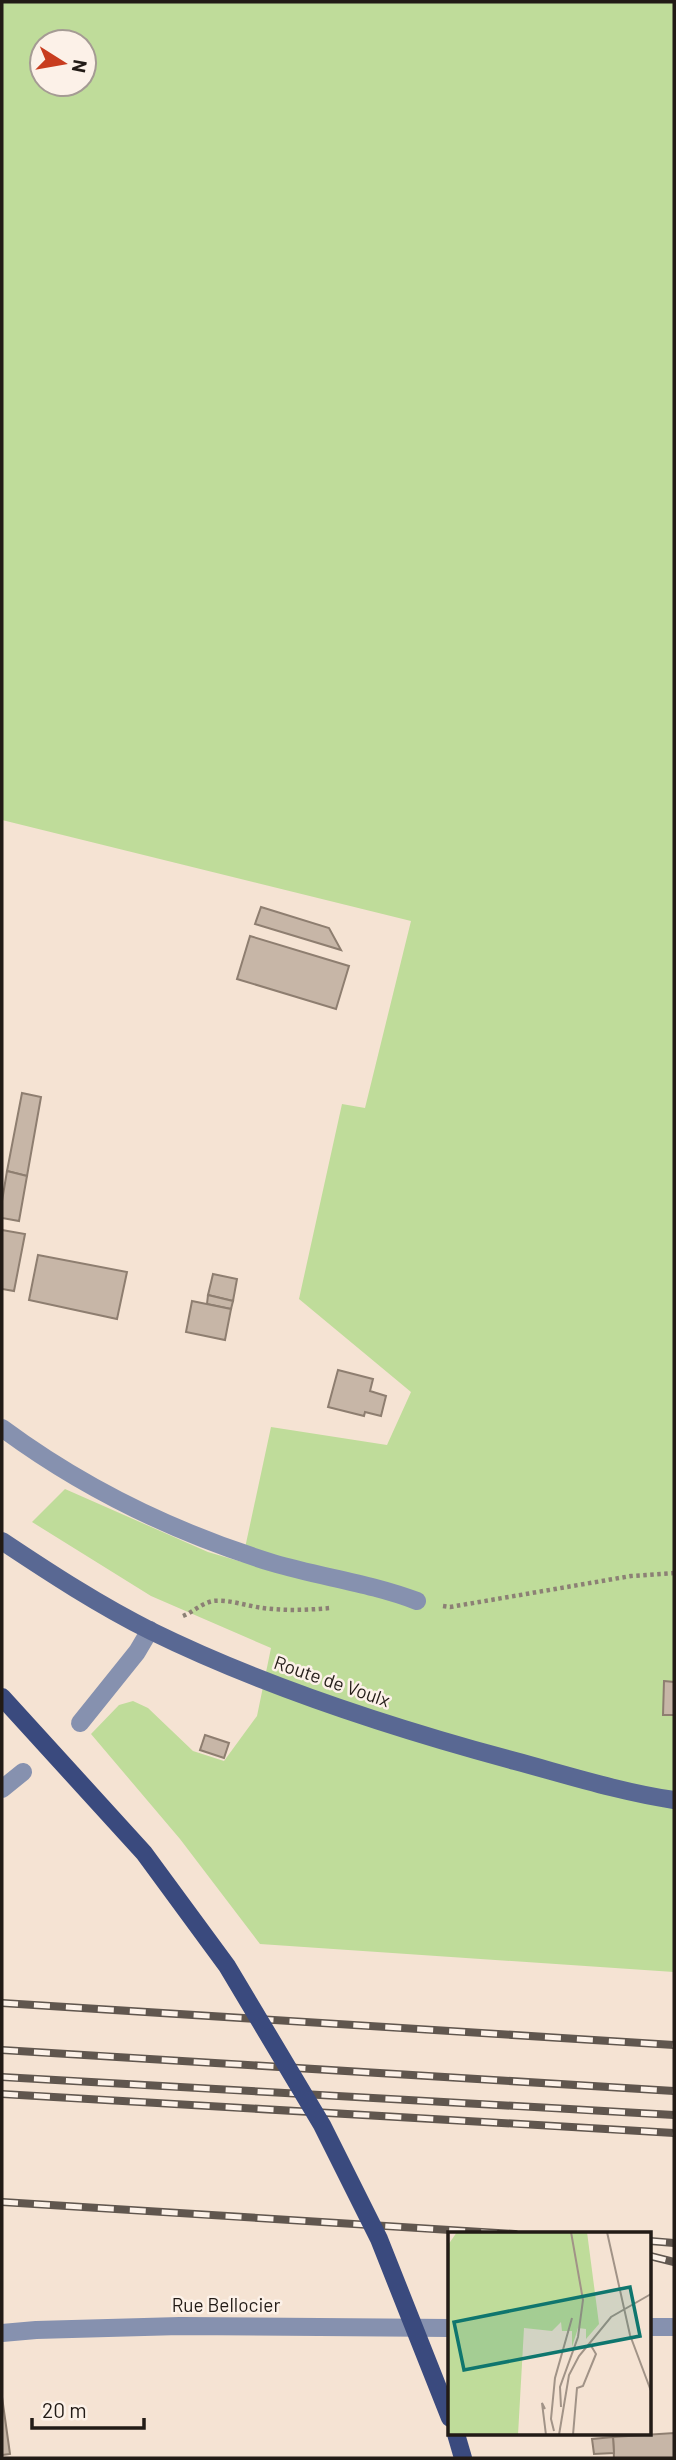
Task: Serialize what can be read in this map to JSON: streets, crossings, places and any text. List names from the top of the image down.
{
  "streets": {
    "main road": ["Route de Voulx"],
    "street": ["Rue Bellocier"]
  },
  "scale_bar": "20 m",
  "north": "right"
}
